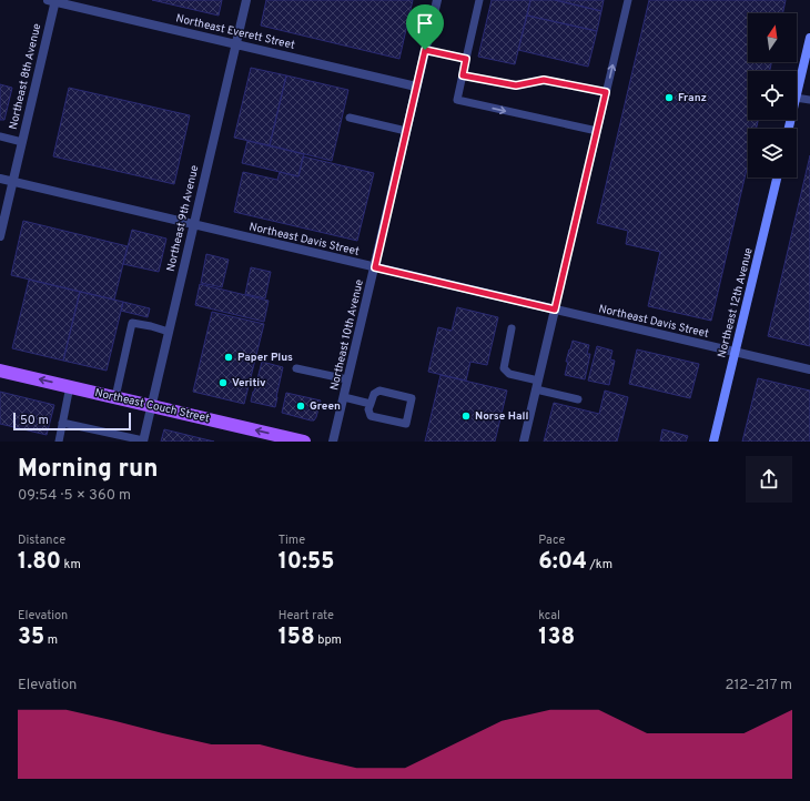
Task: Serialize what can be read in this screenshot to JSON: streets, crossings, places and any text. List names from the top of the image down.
{
  "streets": {
    "main road": ["Northeast 12th Avenue", "Northeast Couch Street"],
    "street": [
      "Northeast Everett Street",
      "Northeast 8th Avenue",
      "Northeast 9th Avenue",
      "Northeast Davis Street",
      "Northeast 10th Avenue"
    ]
  },
  "crossings": [
    ["Northeast Everett Street", "Northeast 8th Avenue"],
    ["Northeast Everett Street", "Northeast 9th Avenue"],
    ["Northeast Everett Street", "Northeast 10th Avenue"],
    ["Northeast 8th Avenue", "Northeast Davis Street"],
    ["Northeast 9th Avenue", "Northeast Davis Street"],
    ["Northeast 9th Avenue", "Northeast Couch Street"],
    ["Northeast Davis Street", "Northeast 12th Avenue"],
    ["Northeast Davis Street", "Northeast 10th Avenue"]
  ],
  "one_way": ["Northeast Couch Street"],
  "places": [
    "Franz",
    "Paper Plus",
    "Veritiv",
    "Green",
    "Norse Hall"
  ],
  "scale_bar": "50 m",
  "north": "top",
  "page": {
    "scale": "50 m",
    "heading": ["Morning run", "09:54 · 5 × 360 m"],
    "stats": [
      ["Distance", "1.80 km"],
      ["Time", "10:55"],
      ["Pace", "6:04 /km"],
      ["Elevation", "35 m"],
      ["Heart rate", "158 bpm"],
      ["kcal", "138"]
    ],
    "chart": ["Elevation", "212–217 m"]
  }
}
